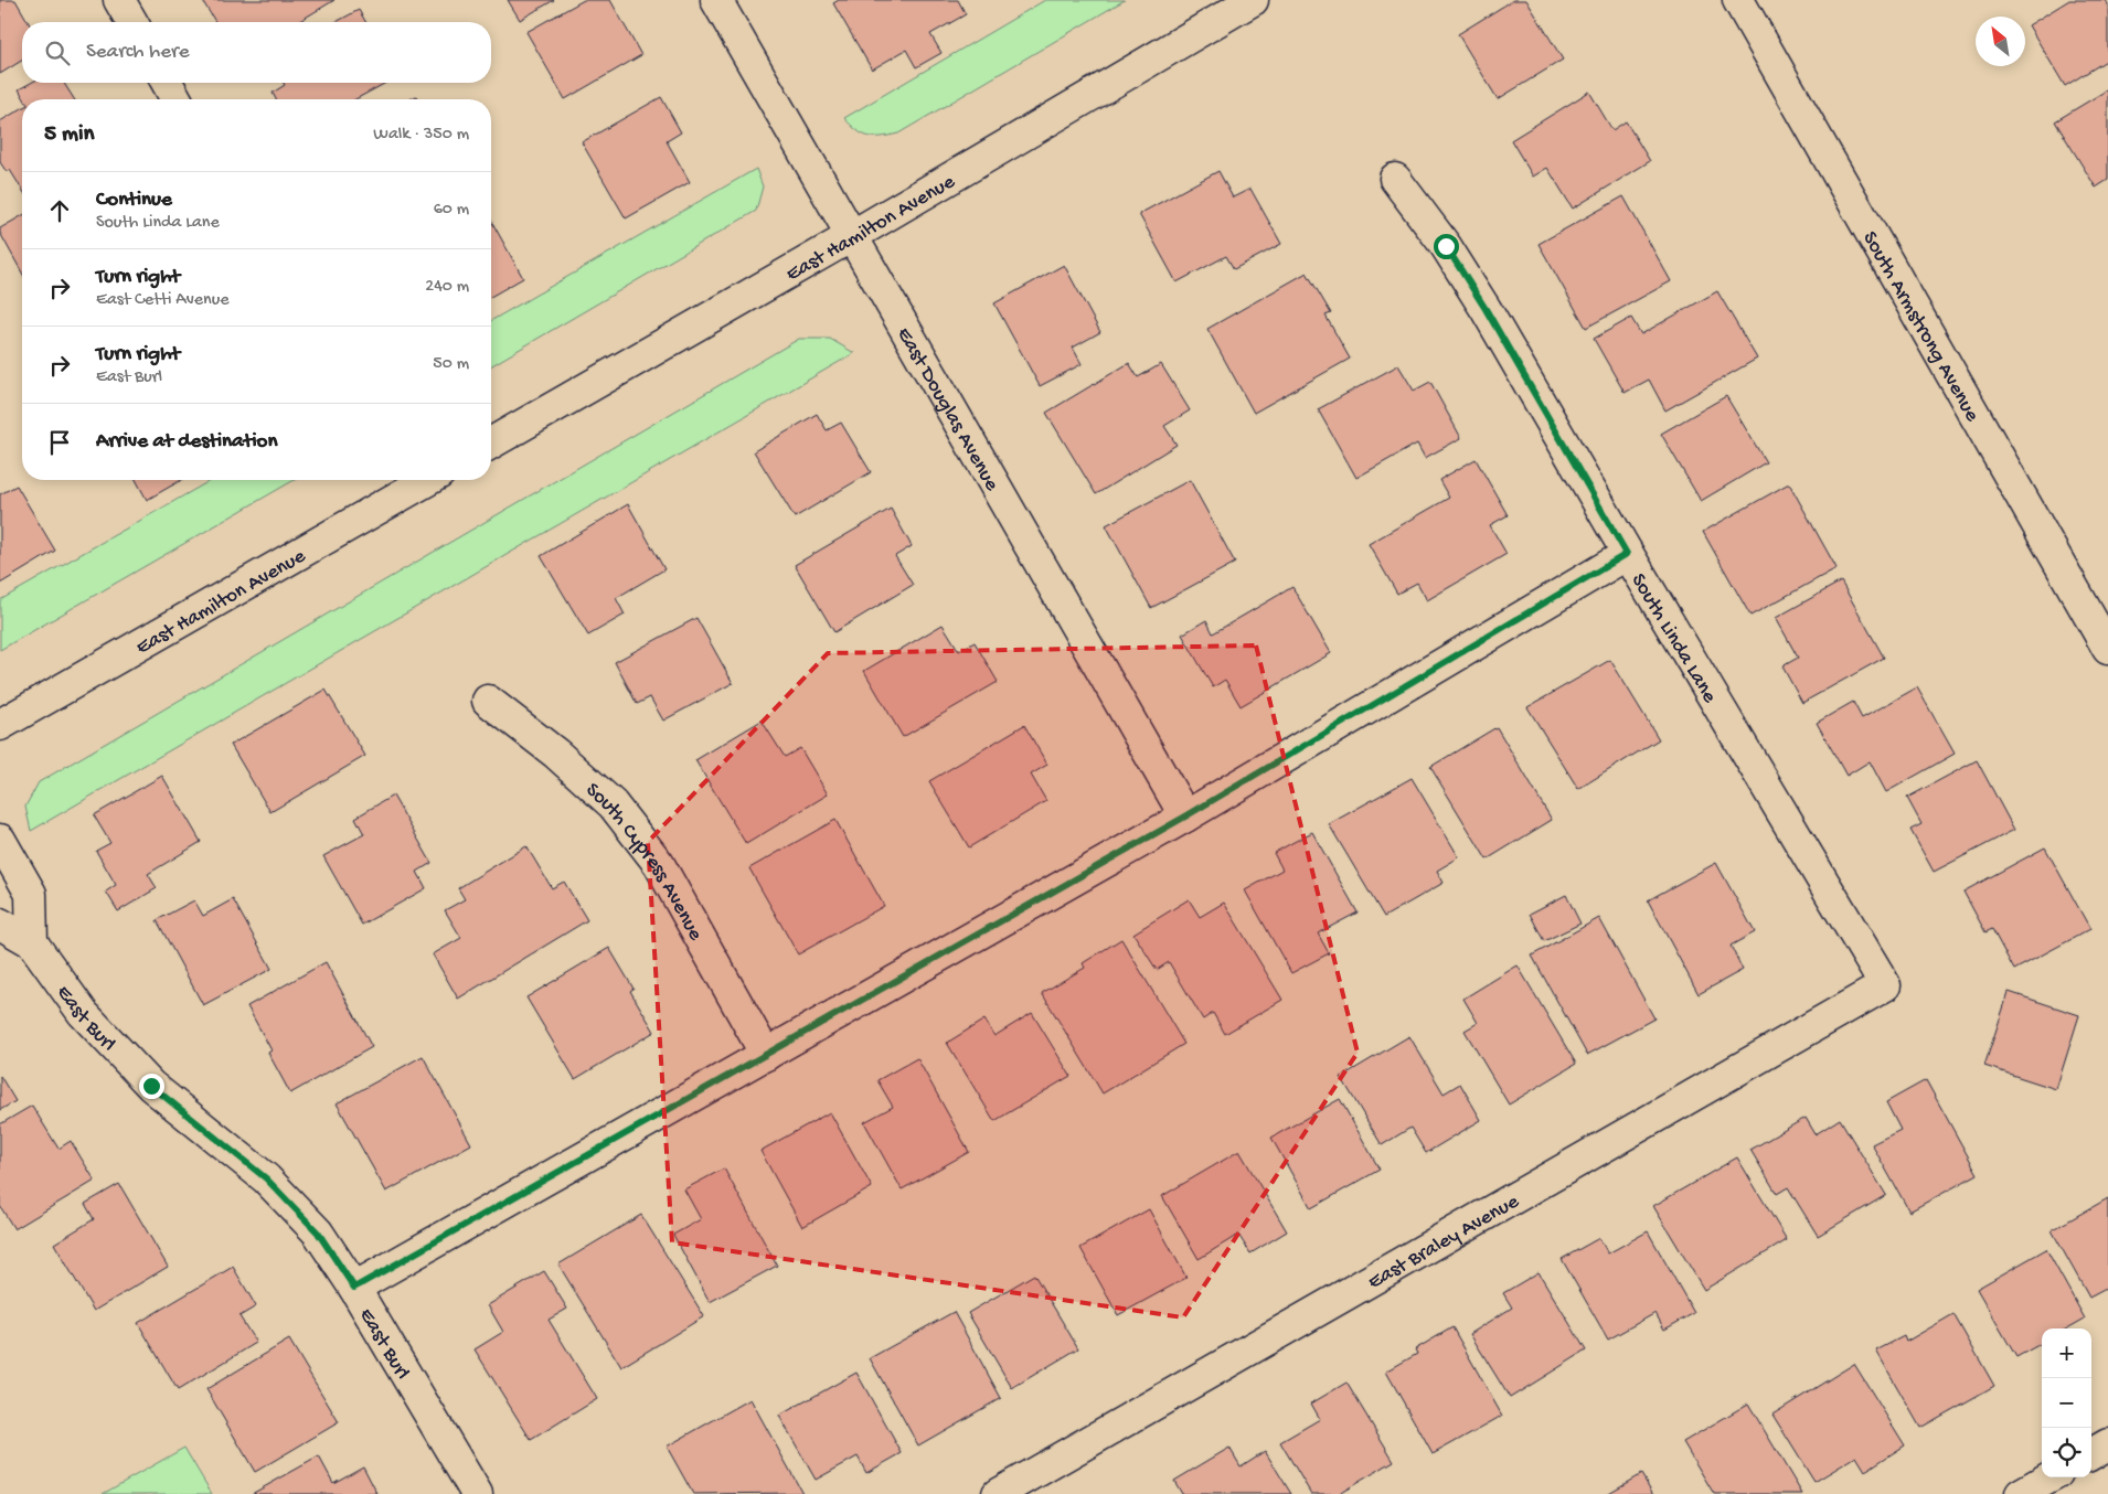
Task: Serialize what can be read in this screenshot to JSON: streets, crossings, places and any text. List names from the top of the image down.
{
  "streets": {
    "street": [
      "East Hamilton Avenue",
      "South Armstrong Avenue",
      "East Douglas Avenue",
      "South Linda Lane",
      "South Cypress Avenue",
      "East Burl",
      "East Braley Avenue"
    ]
  },
  "crossings": [
    ["East Hamilton Avenue", "East Douglas Avenue"],
    ["South Linda Lane", "East Braley Avenue"]
  ],
  "north": "top left",
  "page": {
    "search": "Search here",
    "heading": ["5 min", "Walk · 350 m"],
    "list": [
      ["Continue", "South Linda Lane", "60 m"],
      ["Turn right", "East Cetti Avenue", "240 m"],
      ["Turn right", "East Burl", "50 m"],
      "Arrive at destination"
    ],
    "map_buttons": ["+", "−"]
  }
}
